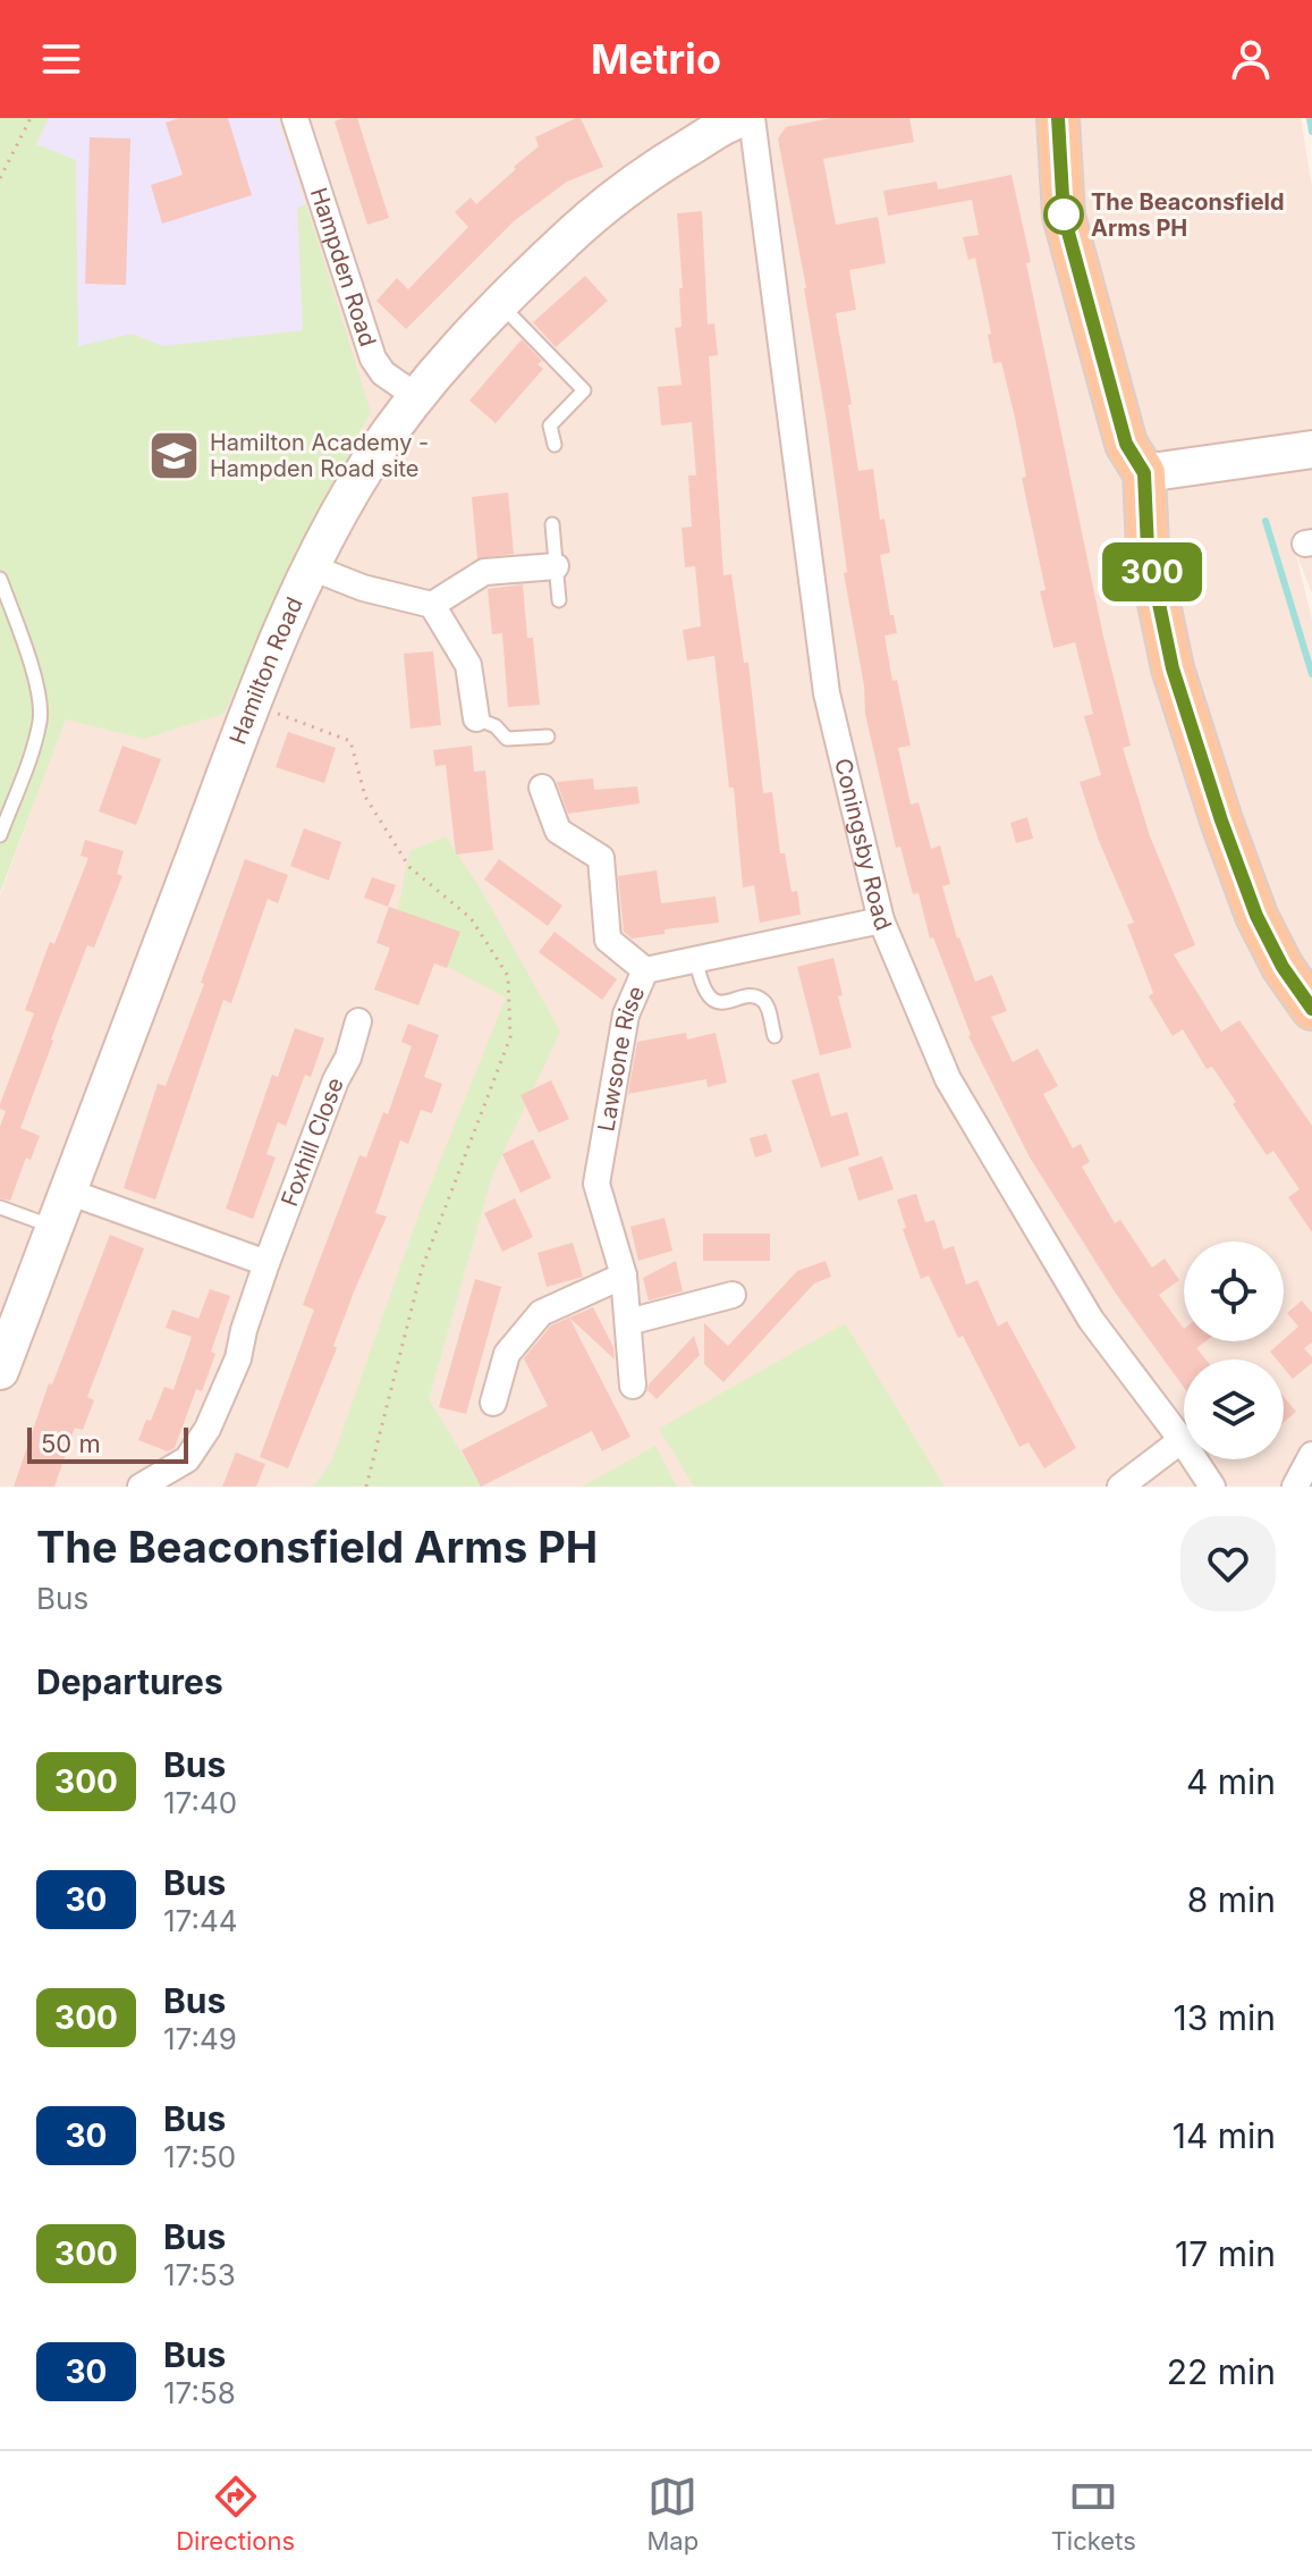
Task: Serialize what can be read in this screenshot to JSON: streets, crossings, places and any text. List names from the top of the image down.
{
  "streets": {
    "street": [
      "Hampden Road",
      "Hamilton Road",
      "Coningsby Road",
      "Lawsone Rise",
      "Foxhill Close"
    ]
  },
  "crossings": [
    ["Hampden Road", "Hamilton Road"],
    ["Coningsby Road", "Lawsone Rise"]
  ],
  "places": {
    "other": ["The Beaconsfield Arms PH"],
    "school or university": ["Hamilton Academy - Hampden Road site"]
  },
  "lines": ["bus line 300"],
  "scale_bar": "50 m",
  "page": {
    "header": "Metrio",
    "on_map": "300",
    "scale": "50 m",
    "heading": [
      ["The Beaconsfield Arms PH", "Bus"],
      "Departures"
    ],
    "list": [
      {
        "mark": "300",
        "name": "Bus",
        "note": "17:40",
        "value": "4 min"
      },
      {
        "mark": "30",
        "name": "Bus",
        "note": "17:44",
        "value": "8 min"
      },
      {
        "mark": "300",
        "name": "Bus",
        "note": "17:49",
        "value": "13 min"
      },
      {
        "mark": "30",
        "name": "Bus",
        "note": "17:50",
        "value": "14 min"
      },
      {
        "mark": "300",
        "name": "Bus",
        "note": "17:53",
        "value": "17 min"
      },
      {
        "mark": "30",
        "name": "Bus",
        "note": "17:58",
        "value": "22 min"
      }
    ],
    "tabs": ["Directions", "Map", "Tickets"]
  }
}
